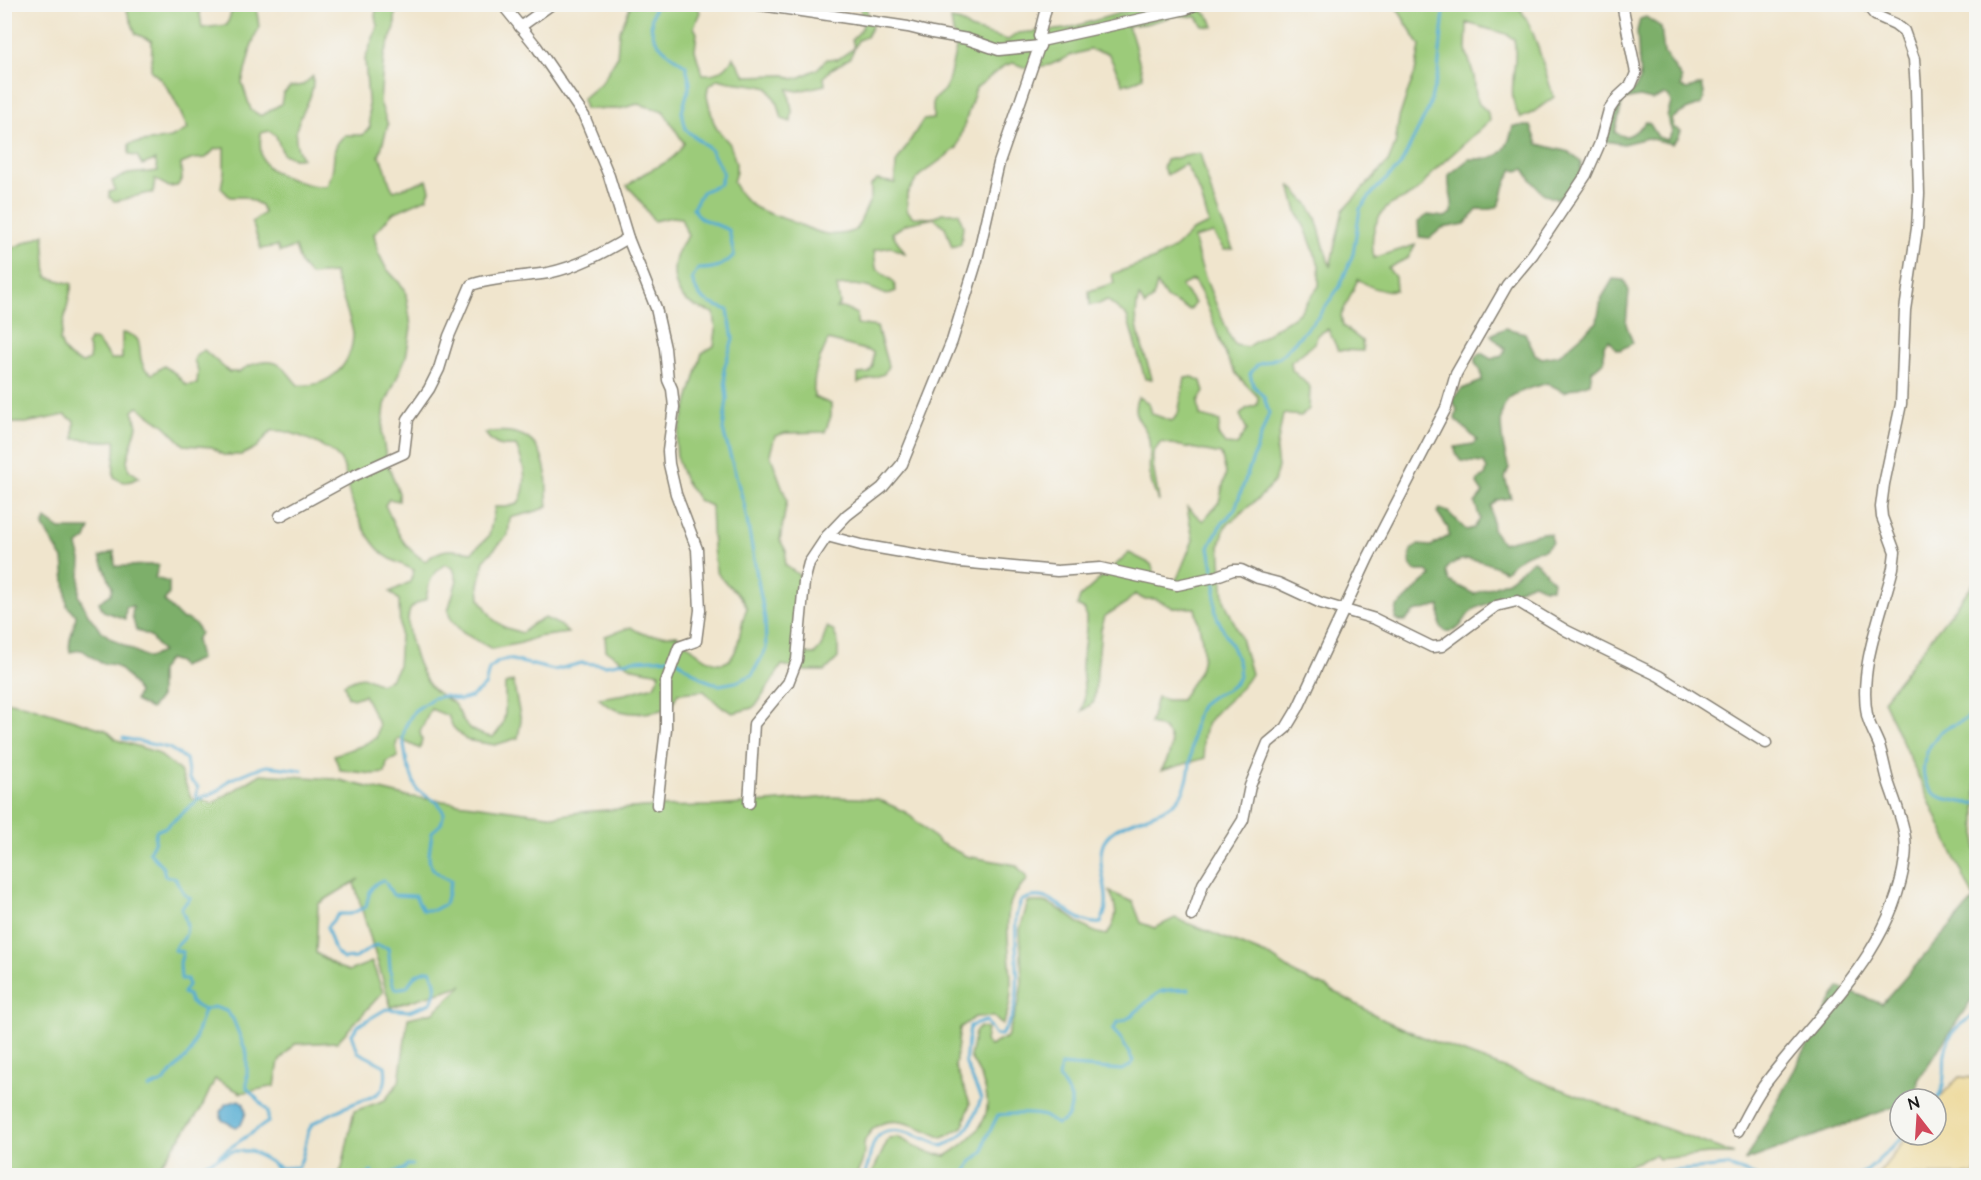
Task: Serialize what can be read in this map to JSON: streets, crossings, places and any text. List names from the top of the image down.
{
  "north": "top"
}
